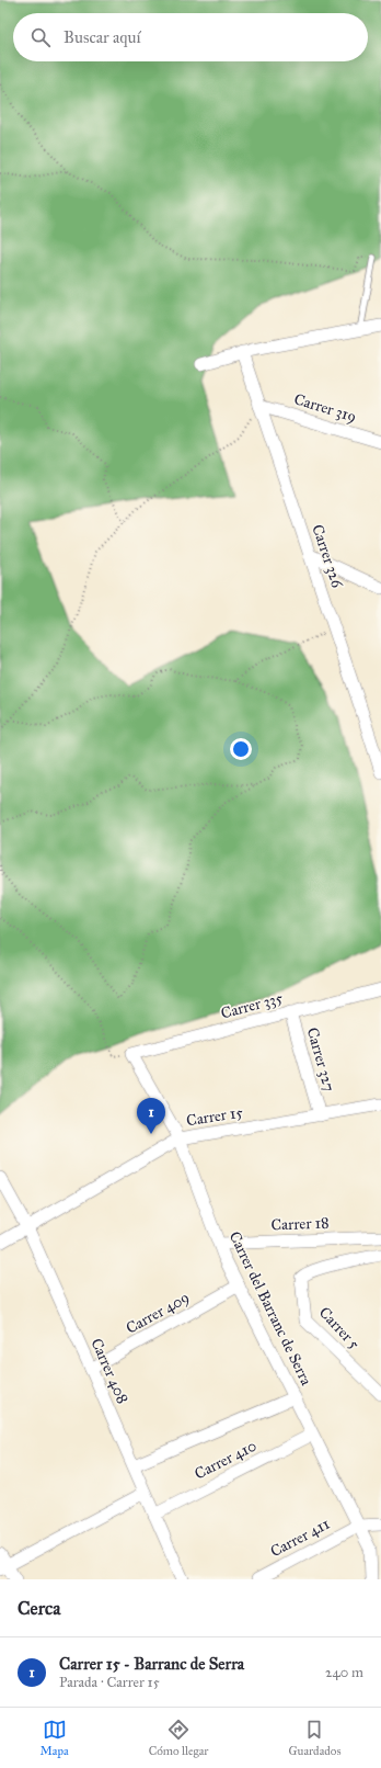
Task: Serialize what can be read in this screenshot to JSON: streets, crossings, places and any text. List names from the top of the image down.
{
  "streets": {
    "street": [
      "Carrer 319",
      "Carrer 326",
      "Carrer 335",
      "Carrer 327",
      "Carrer 15",
      "Carrer 18",
      "Carrer del Barranc de Serra",
      "Carrer 409",
      "Carrer 5",
      "Carrer 408",
      "Carrer 410",
      "Carrer 411"
    ]
  },
  "crossings": [
    ["Carrer 319", "Carrer 326"],
    ["Carrer 335", "Carrer 327"],
    ["Carrer 335", "Carrer del Barranc de Serra"],
    ["Carrer 327", "Carrer 15"],
    ["Carrer 15", "Carrer del Barranc de Serra"],
    ["Carrer 15", "Carrer 408"],
    ["Carrer 18", "Carrer del Barranc de Serra"],
    ["Carrer del Barranc de Serra", "Carrer 409"],
    ["Carrer del Barranc de Serra", "Carrer 410"],
    ["Carrer del Barranc de Serra", "Carrer 411"],
    ["Carrer 409", "Carrer 408"],
    ["Carrer 408", "Carrer 410"]
  ],
  "page": {
    "search": "Buscar aquí",
    "pins": "1",
    "heading": "Cerca",
    "list": [
      {
        "mark": "1",
        "name": "Carrer 15 - Barranc de Serra",
        "note": "Parada · Carrer 15",
        "value": "240 m"
      }
    ],
    "nav": ["Mapa", "Cómo llegar", "Guardados"]
  }
}
